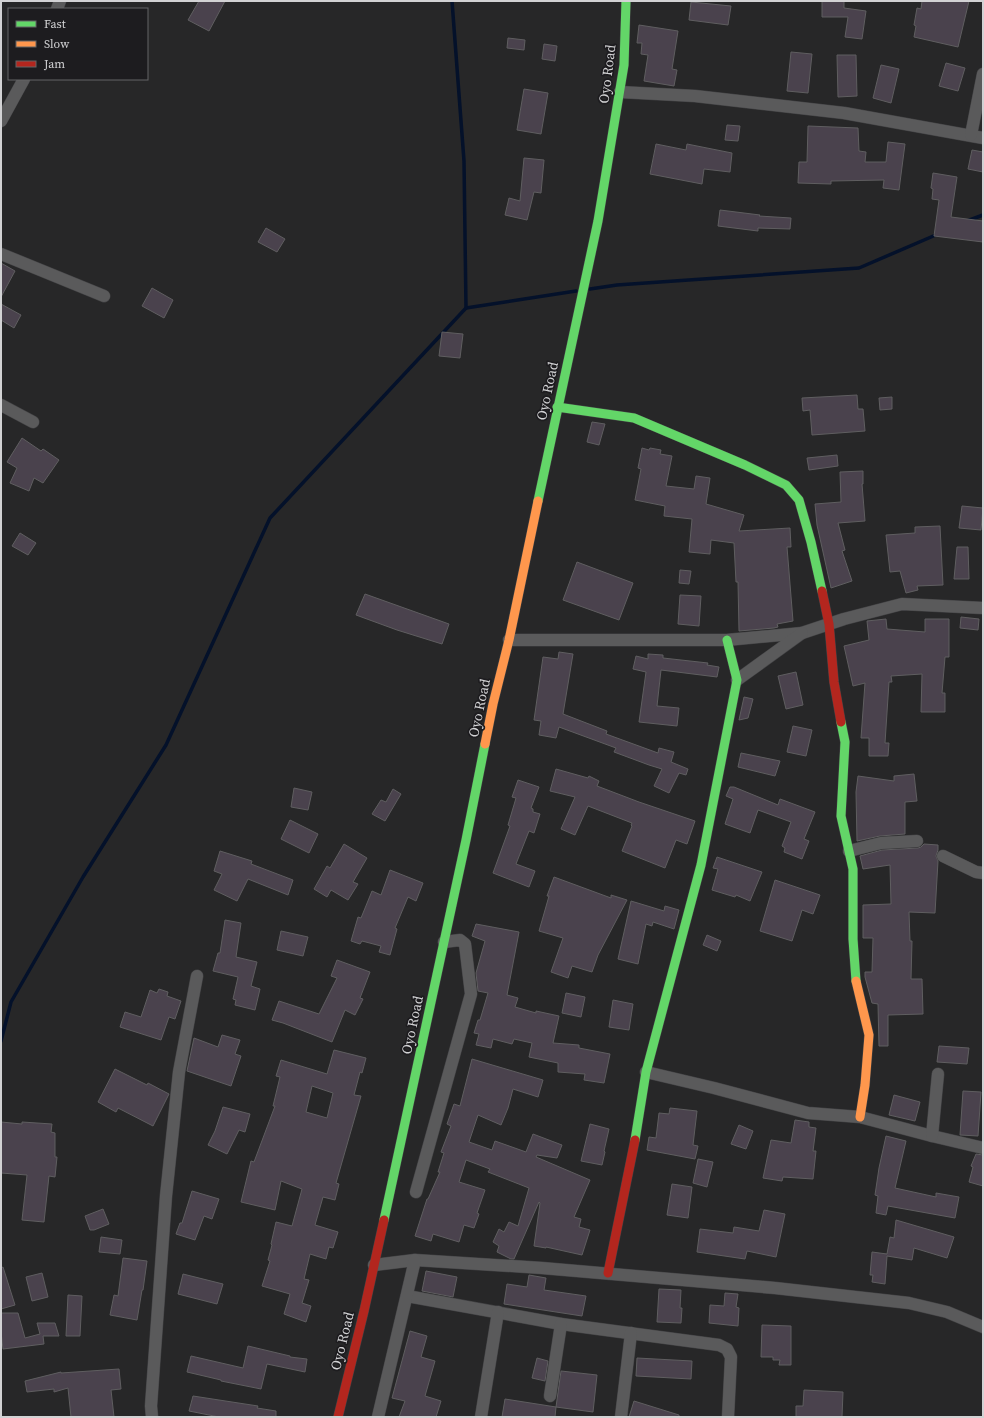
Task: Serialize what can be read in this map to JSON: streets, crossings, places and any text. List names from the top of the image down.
{
  "streets": {
    "main road": ["Oyo Road"]
  },
  "legend": ["Fast", "Slow", "Jam"]
}
